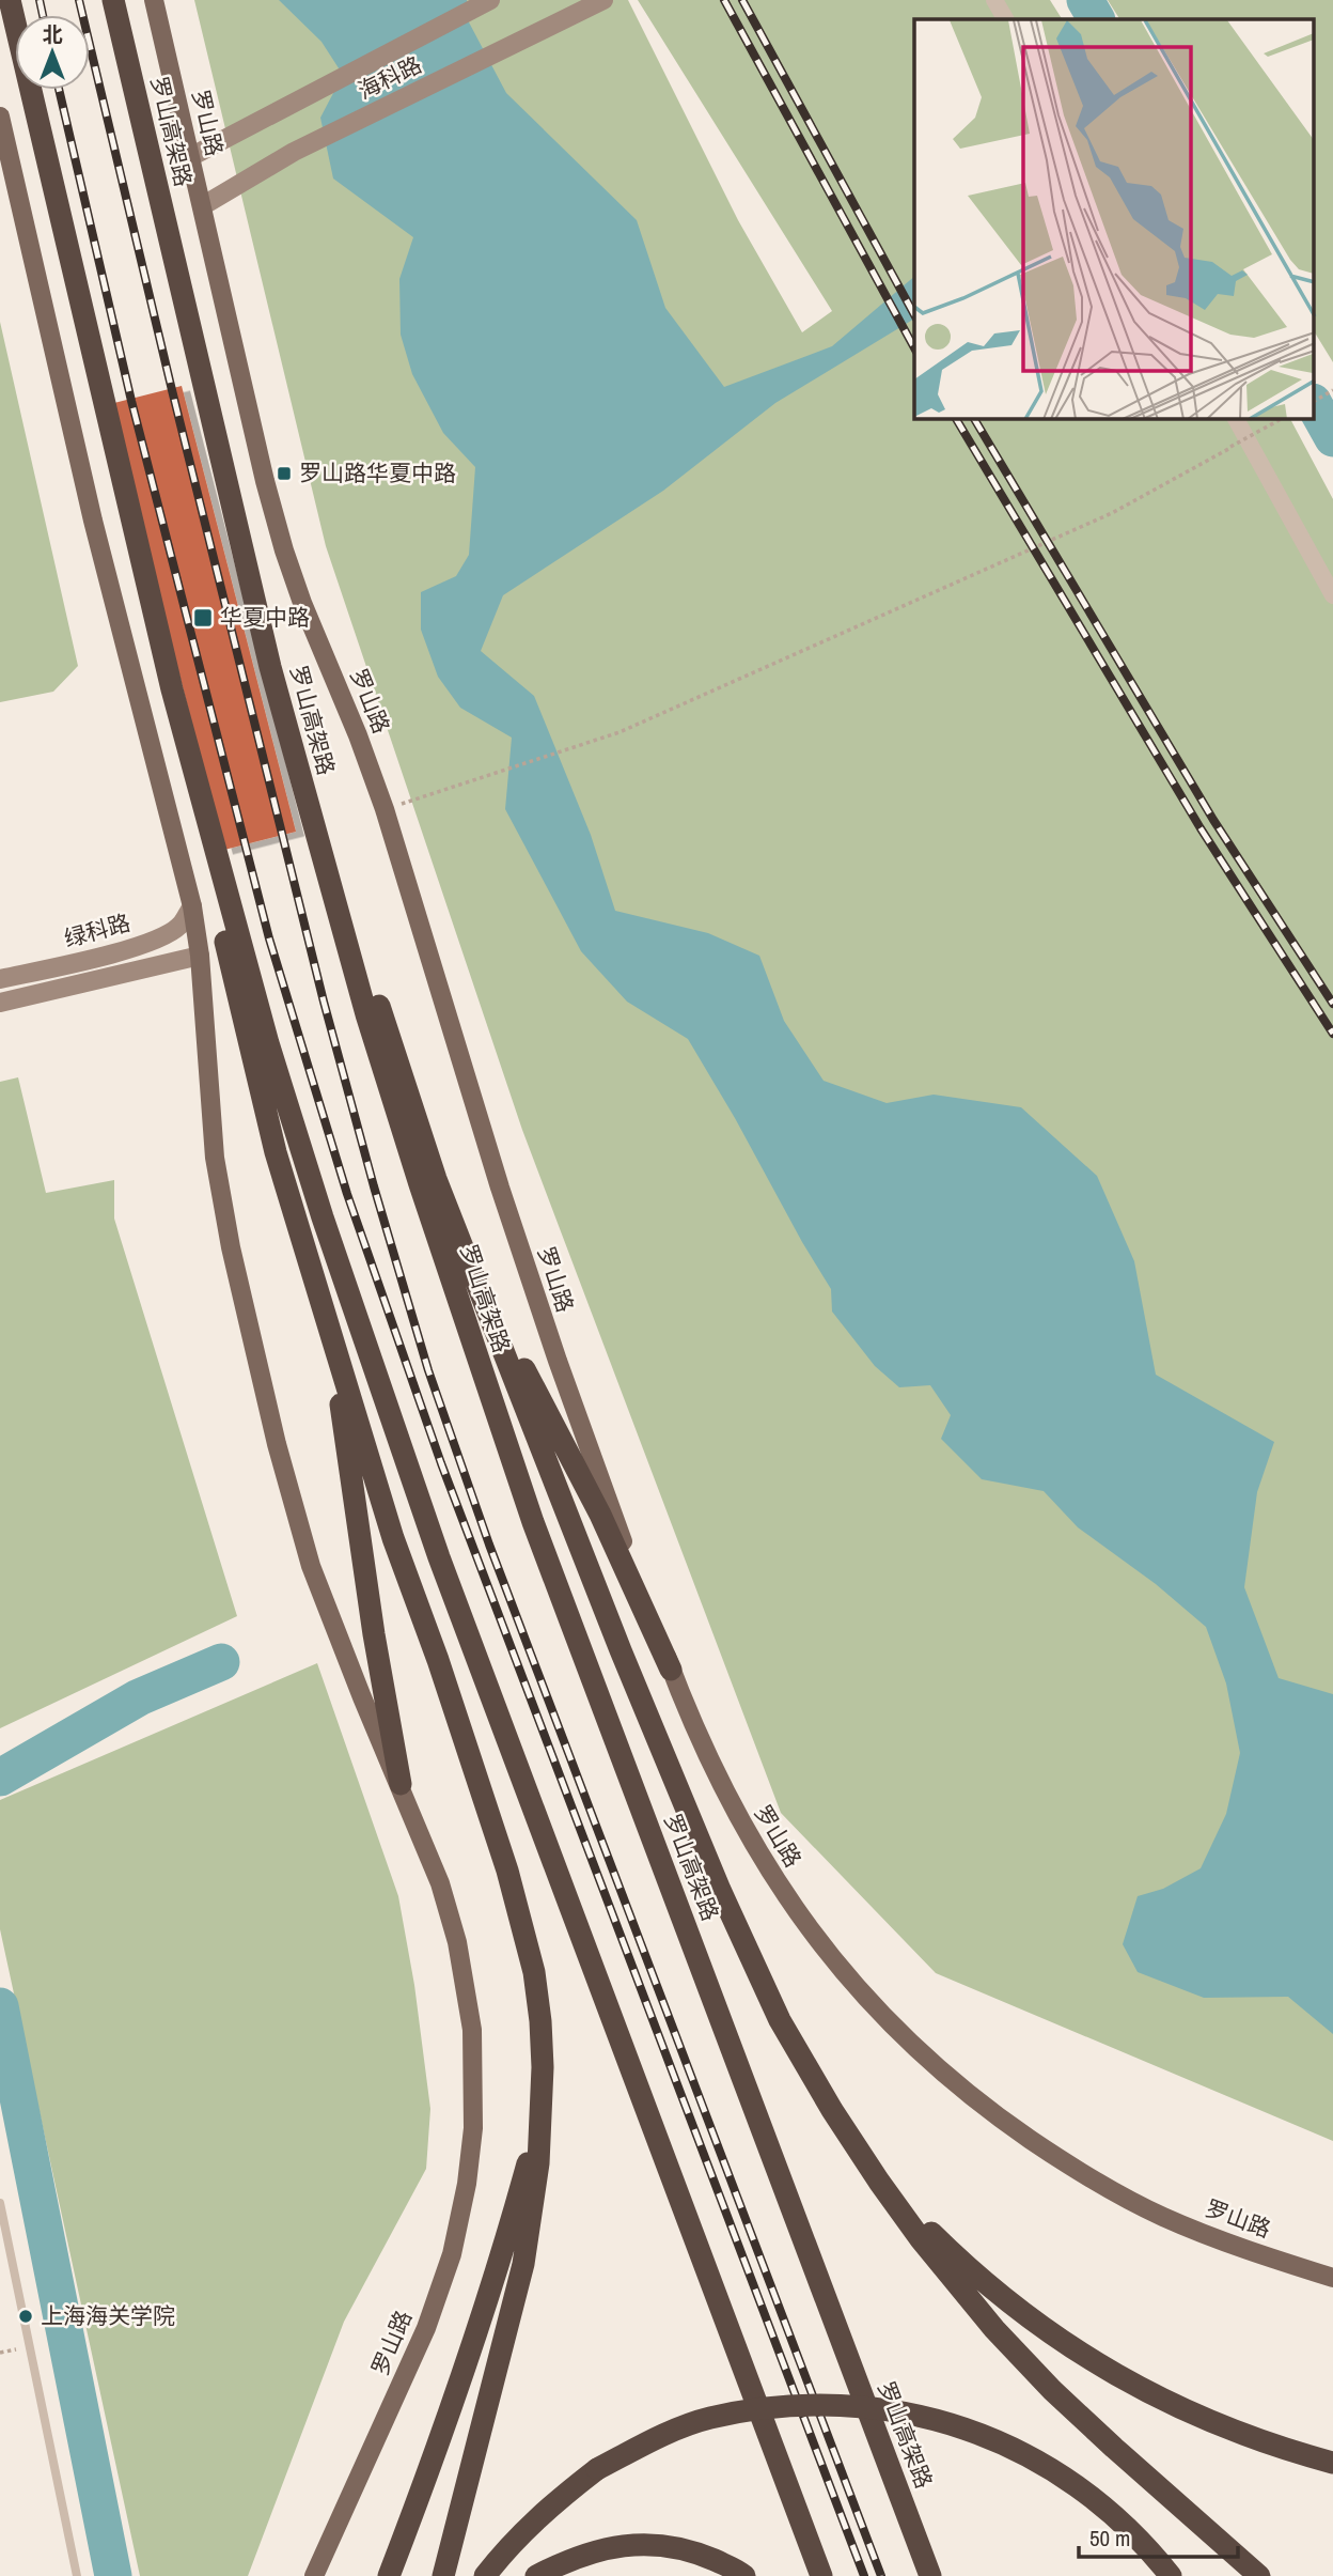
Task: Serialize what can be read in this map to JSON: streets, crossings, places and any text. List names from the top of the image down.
{
  "streets": {
    "highway": ["罗山高架路"],
    "main road": ["罗山路"],
    "street": ["海科路", "绿科路"]
  },
  "crossings": [
    ["海科路", "罗山路"],
    ["罗山路", "绿科路"]
  ],
  "places": {
    "transit": ["罗山路华夏中路", "华夏中路"],
    "other": ["上海海关学院"]
  },
  "scale_bar": "50 m",
  "north": "top"
}
